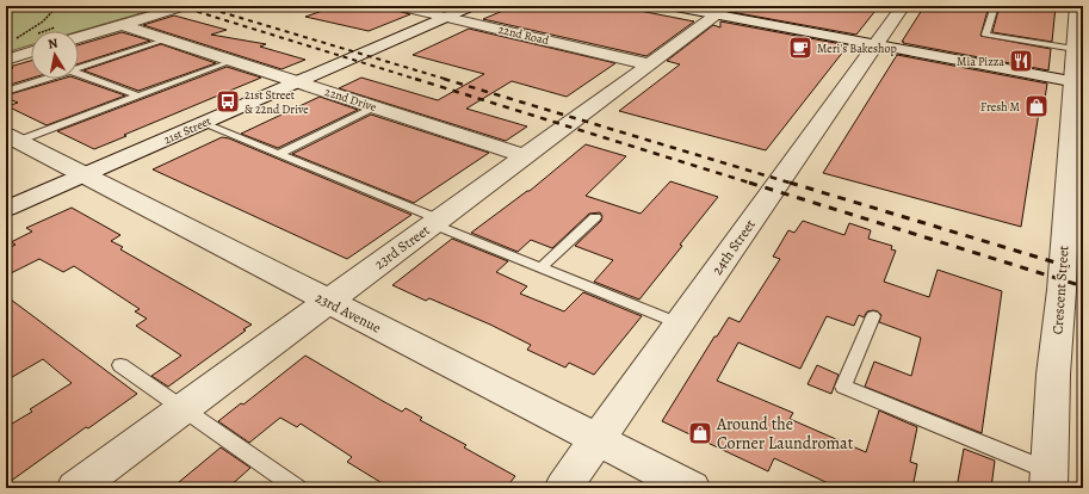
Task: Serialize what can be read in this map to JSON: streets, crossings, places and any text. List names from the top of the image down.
{
  "streets": {
    "street": [
      "22nd Road",
      "22nd Drive",
      "21st Street",
      "23rd Street",
      "24th Street",
      "Crescent Street",
      "23rd Avenue"
    ]
  },
  "crossings": [
    ["22nd Road", "21st Street"],
    ["22nd Road", "23rd Street"],
    ["22nd Drive", "21st Street"],
    ["22nd Drive", "23rd Street"],
    ["21st Street", "23rd Avenue"],
    ["23rd Street", "23rd Avenue"],
    ["24th Street", "23rd Avenue"]
  ],
  "places": {
    "cafe": ["Meri's Bakeshop"],
    "restaurant": ["Mia Pizza"],
    "bus stop": ["21st Street & 22nd Drive"],
    "shop": ["Fresh M", "Around the Corner Laundromat"]
  },
  "north": "top"
}
